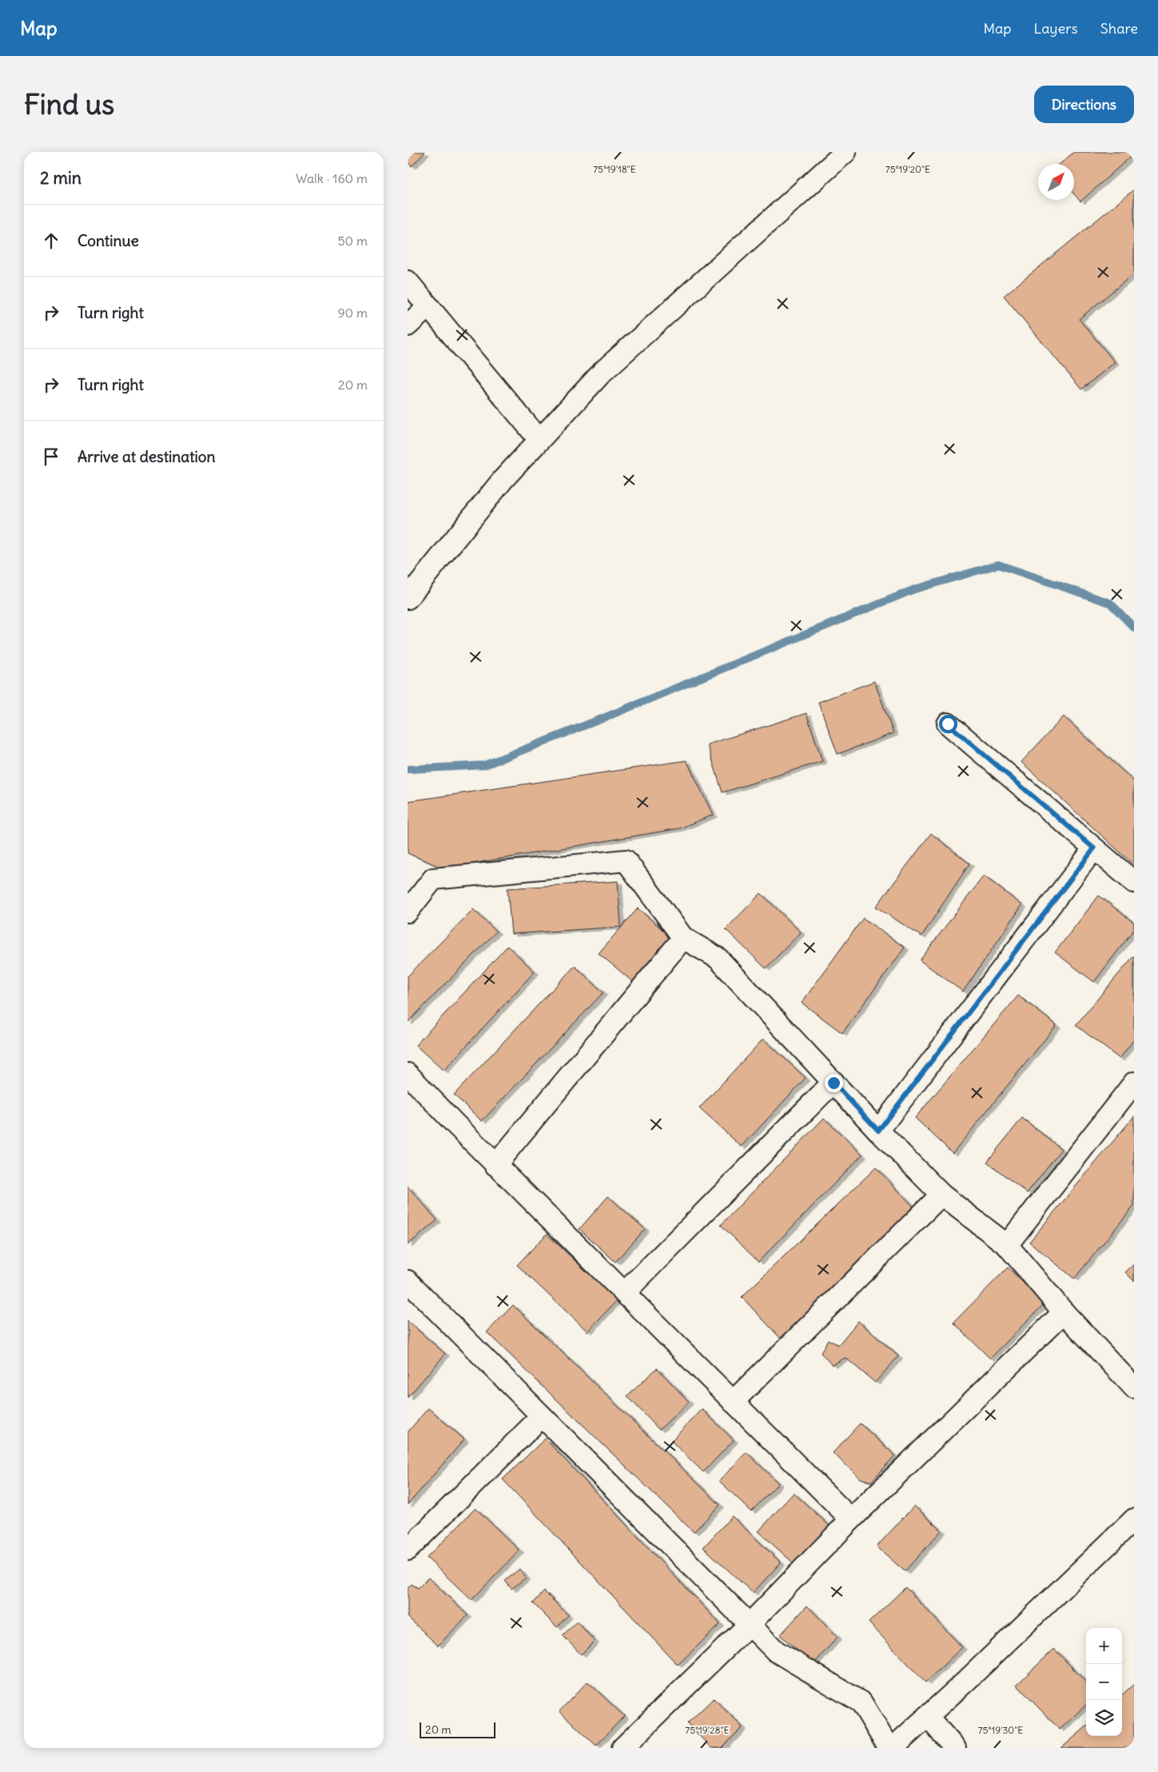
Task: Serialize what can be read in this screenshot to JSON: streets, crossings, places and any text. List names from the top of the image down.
{
  "scale_bar": "20 m",
  "north": "top right",
  "page": {
    "header": "Map",
    "nav": ["Map", "Layers", "Share"],
    "buttons": "Directions",
    "title": "Find us",
    "heading": ["2 min", "Walk · 160 m"],
    "list": [
      ["Continue", "50 m"],
      ["Turn right", "90 m"],
      ["Turn right", "20 m"],
      "Arrive at destination"
    ],
    "map_buttons": ["+", "−"],
    "scale": "20 m"
  },
  "coordinates": [
    "75°19'18\"E",
    "75°19'20\"E",
    "75°19'28\"E",
    "75°19'30\"E"
  ]
}
